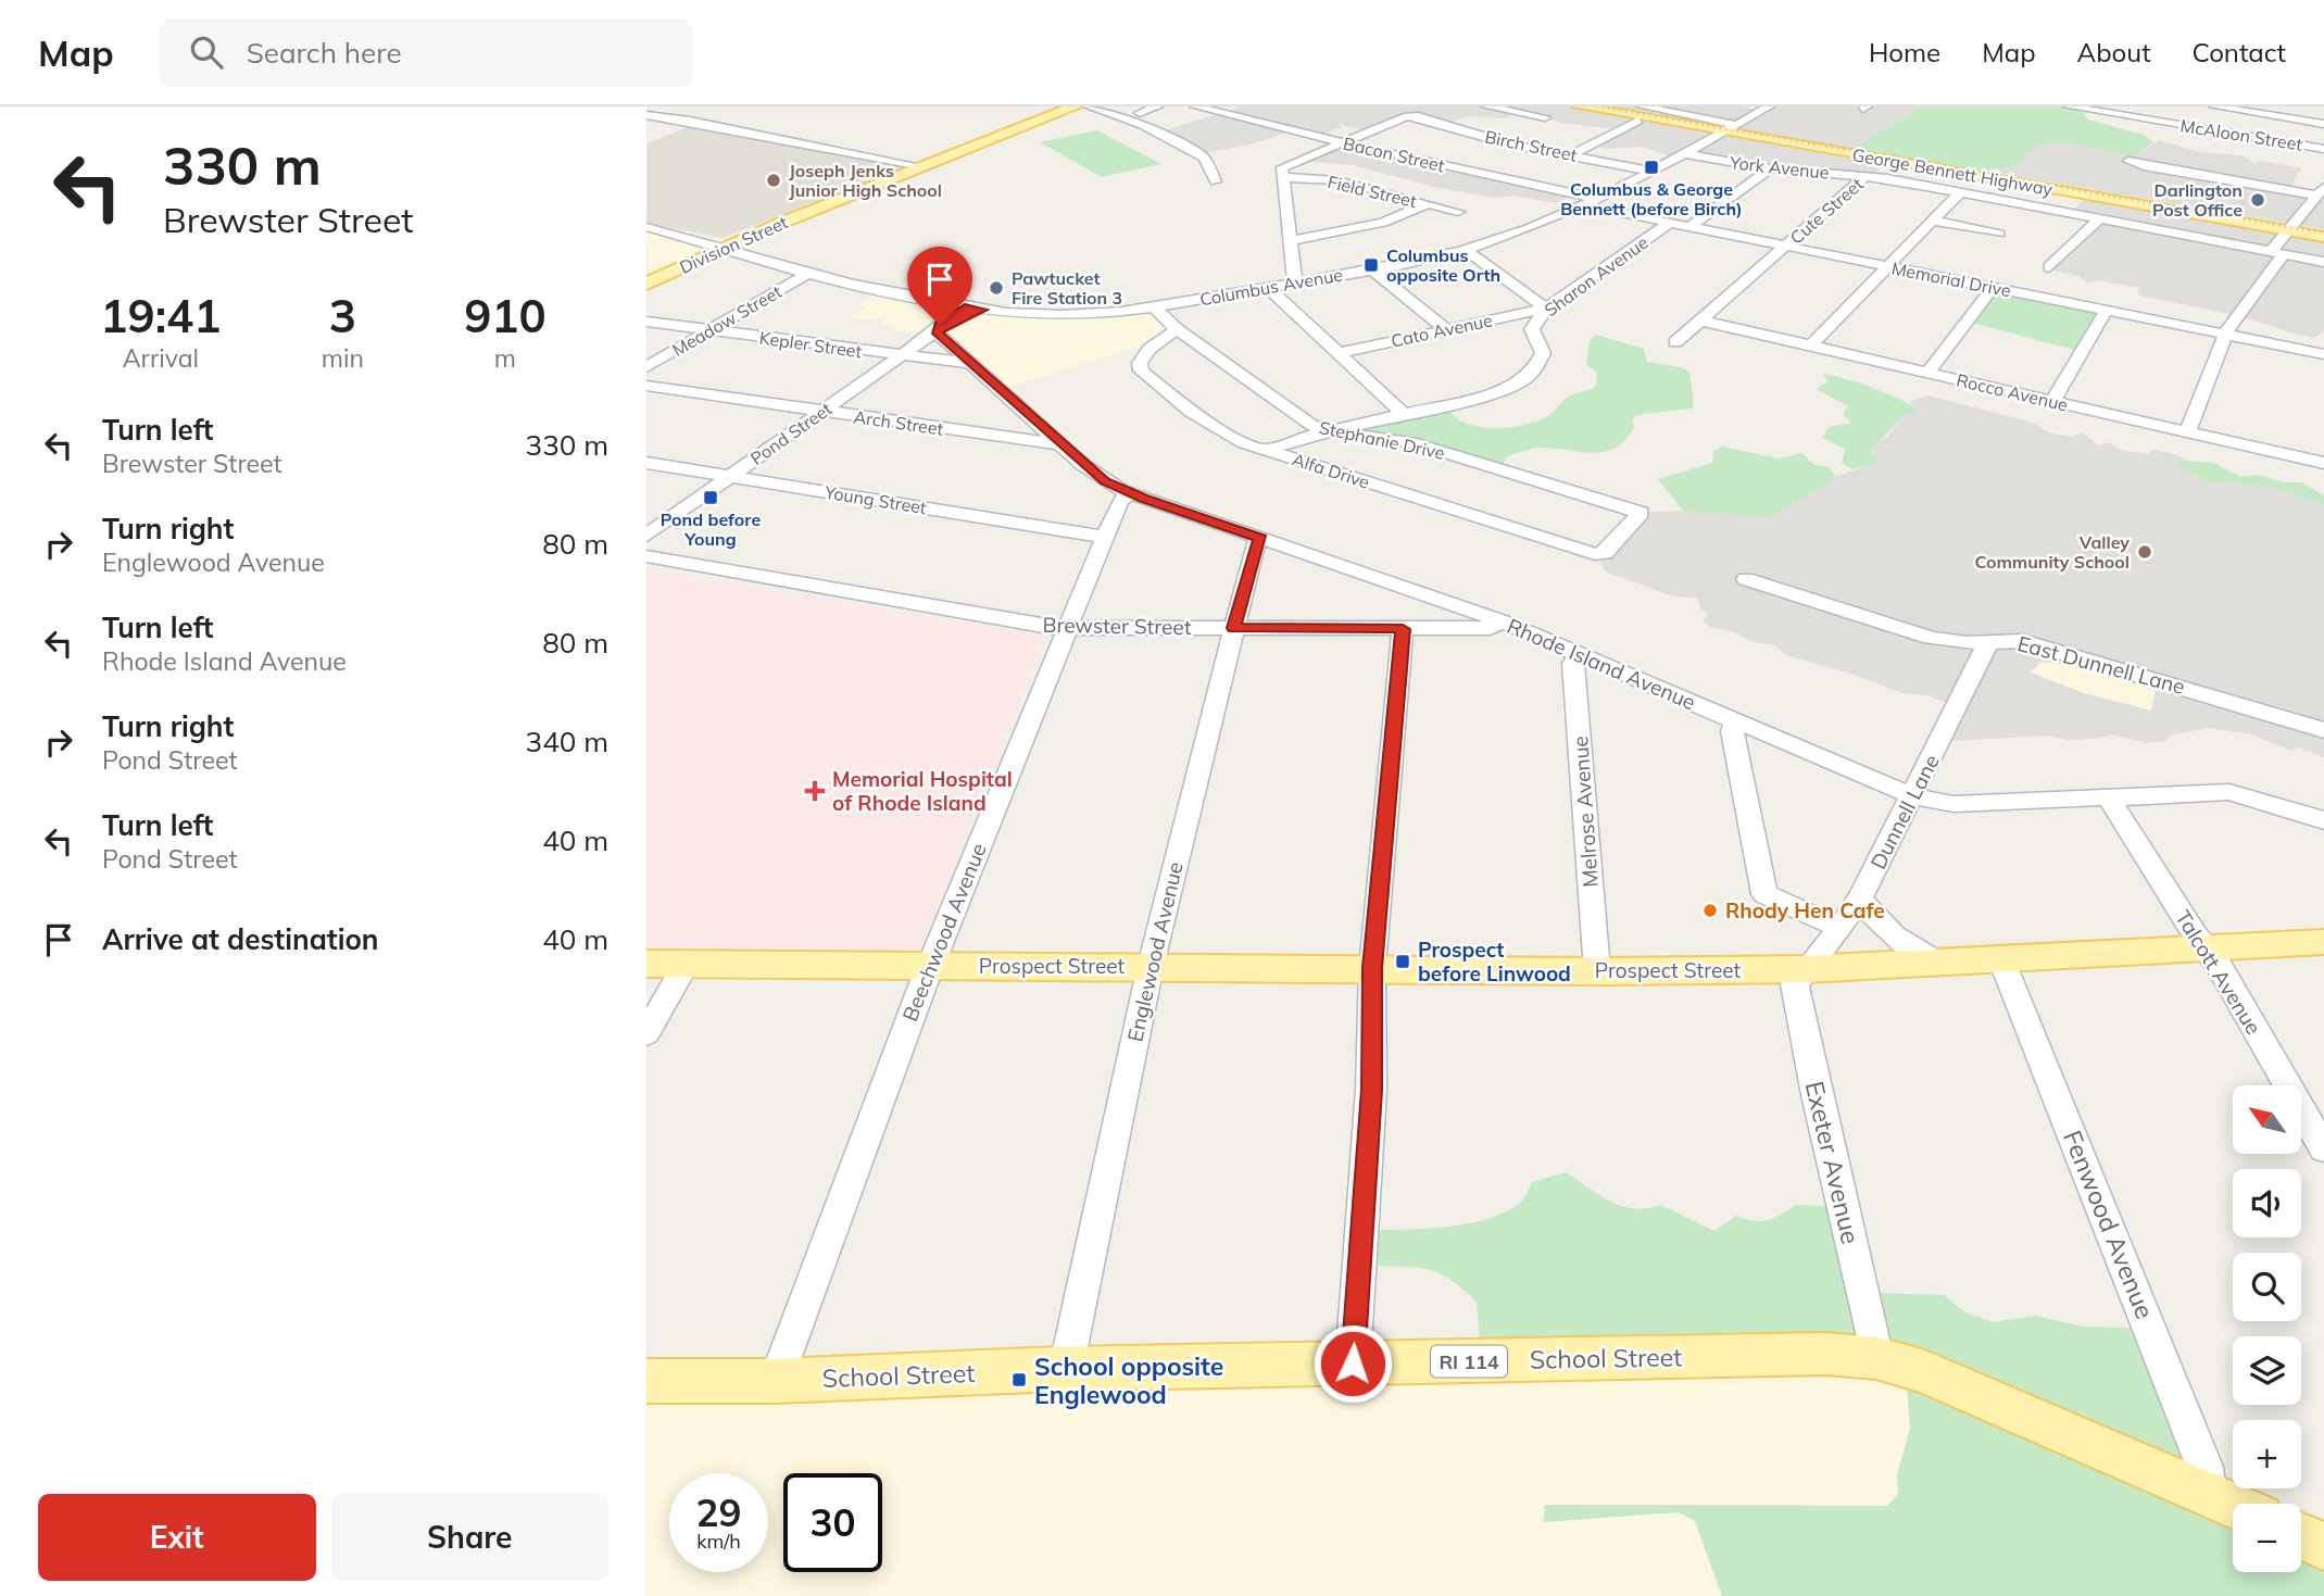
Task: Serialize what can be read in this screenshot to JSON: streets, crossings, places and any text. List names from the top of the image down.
{
  "streets": {
    "main road": [
      "George Bennett Highway",
      "Division Street",
      "Prospect Street",
      "School Street",
      "RI 114"
    ],
    "street": [
      "McAloon Street",
      "Birch Street",
      "Bacon Street",
      "York Avenue",
      "Field Street",
      "Cute Street",
      "Sharon Avenue",
      "Memorial Drive",
      "Columbus Avenue",
      "Meadow Street",
      "Cato Avenue",
      "Kepler Street",
      "Rocco Avenue",
      "Arch Street",
      "Pond Street",
      "Stephanie Drive",
      "Alfa Drive",
      "Young Street",
      "Brewster Street",
      "Rhode Island Avenue",
      "East Dunnell Lane",
      "Melrose Avenue",
      "Dunnell Lane",
      "Beechwood Avenue",
      "Englewood Avenue",
      "Talcott Avenue",
      "Exeter Avenue",
      "Fenwood Avenue"
    ]
  },
  "crossings": [
    ["Birch Street", "Bacon Street"],
    ["Birch Street", "Columbus Avenue"],
    ["Bacon Street", "Columbus Avenue"],
    ["York Avenue", "George Bennett Highway"],
    ["York Avenue", "Cute Street"],
    ["York Avenue", "Columbus Avenue"],
    ["George Bennett Highway", "Columbus Avenue"],
    ["Cute Street", "Memorial Drive"],
    ["Cute Street", "Rocco Avenue"],
    ["Division Street", "Columbus Avenue"],
    ["Sharon Avenue", "Memorial Drive"],
    ["Sharon Avenue", "Cato Avenue"],
    ["Sharon Avenue", "Stephanie Drive"],
    ["Sharon Avenue", "Alfa Drive"],
    ["Memorial Drive", "Columbus Avenue"],
    ["Columbus Avenue", "Meadow Street"],
    ["Columbus Avenue", "Pond Street"],
    ["Columbus Avenue", "Stephanie Drive"],
    ["Meadow Street", "Kepler Street"],
    ["Kepler Street", "Pond Street"],
    ["Kepler Street", "Rhode Island Avenue"],
    ["Arch Street", "Pond Street"],
    ["Arch Street", "Rhode Island Avenue"],
    ["Pond Street", "Young Street"],
    ["Pond Street", "Rhode Island Avenue"],
    ["Stephanie Drive", "Alfa Drive"],
    ["Young Street", "Beechwood Avenue"],
    ["Brewster Street", "Rhode Island Avenue"],
    ["Brewster Street", "Beechwood Avenue"],
    ["Brewster Street", "Englewood Avenue"],
    ["Rhode Island Avenue", "Melrose Avenue"],
    ["Rhode Island Avenue", "Dunnell Lane"],
    ["Rhode Island Avenue", "Beechwood Avenue"],
    ["Rhode Island Avenue", "Englewood Avenue"],
    ["Rhode Island Avenue", "Talcott Avenue"],
    ["East Dunnell Lane", "Dunnell Lane"],
    ["Melrose Avenue", "Prospect Street"],
    ["Dunnell Lane", "Prospect Street"],
    ["Dunnell Lane", "Exeter Avenue"],
    ["Beechwood Avenue", "Prospect Street"],
    ["Beechwood Avenue", "School Street"],
    ["Englewood Avenue", "Prospect Street"],
    ["Englewood Avenue", "School Street"],
    ["Prospect Street", "Talcott Avenue"],
    ["Prospect Street", "Exeter Avenue"],
    ["Prospect Street", "Fenwood Avenue"],
    ["Exeter Avenue", "School Street"],
    ["Fenwood Avenue", "School Street"]
  ],
  "places": {
    "transit": [
      "Columbus & George Bennett (before Birch)",
      "Columbus opposite Orth",
      "Pond before Young",
      "Prospect before Linwood",
      "School opposite Englewood"
    ],
    "other": [
      "Joseph Jenks Junior High School",
      "Darlington Post Office",
      "Pawtucket Fire Station 3",
      "Valley Community School",
      "Rhody Hen Cafe"
    ],
    "health": ["Memorial Hospital of Rhode Island"]
  },
  "north": "top left",
  "page": {
    "header": "Map",
    "search": "Search here",
    "nav": [
      "Home",
      "Map",
      "About",
      "Contact"
    ],
    "turn": ["330 m", "Brewster Street"],
    "eta": [
      "19:41",
      "Arrival",
      "3",
      "min",
      "910",
      "m"
    ],
    "list": [
      {
        "name": "Turn left",
        "note": "Brewster Street",
        "value": "330 m"
      },
      {
        "name": "Turn right",
        "note": "Englewood Avenue",
        "value": "80 m"
      },
      {
        "name": "Turn left",
        "note": "Rhode Island Avenue",
        "value": "80 m"
      },
      {
        "name": "Turn right",
        "note": "Pond Street",
        "value": "340 m"
      },
      {
        "name": "Turn left",
        "note": "Pond Street",
        "value": "40 m"
      },
      {
        "name": "Arrive at destination",
        "value": "40 m"
      }
    ],
    "map_buttons": ["+", "−"],
    "speed": "29 km/h",
    "limit": "30",
    "buttons": ["Exit", "Share"]
  }
}
